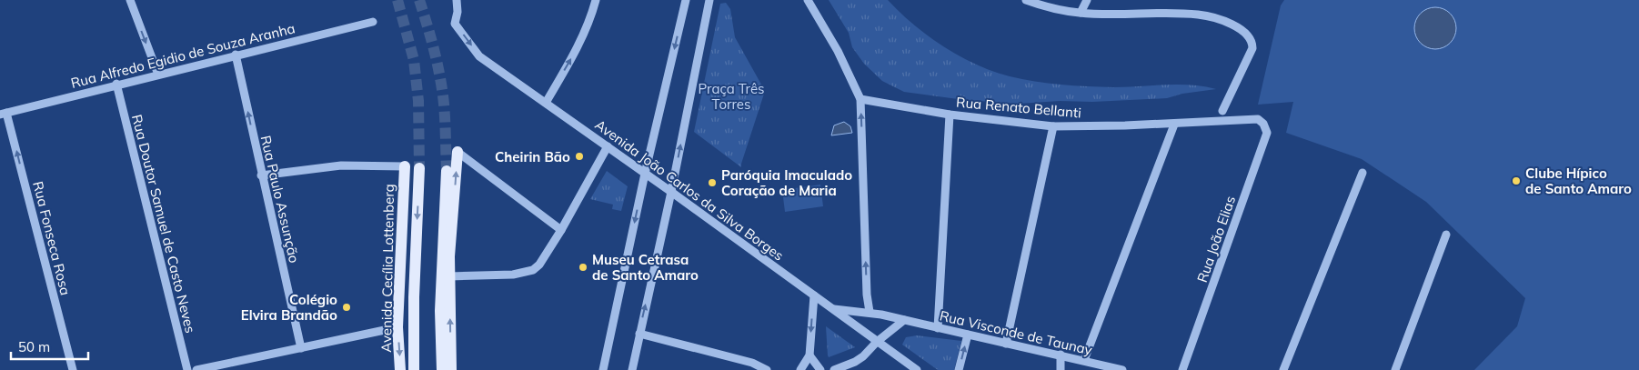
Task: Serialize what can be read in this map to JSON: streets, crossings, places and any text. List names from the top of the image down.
{
  "streets": {
    "main road": ["Avenida Cecília Lottenberg"],
    "street": [
      "Rua Alfredo Egidio de Souza Aranha",
      "Rua Renato Bellanti",
      "Avenida João Carlos da Silva Borges",
      "Rua Paulo Assunção",
      "Rua Doutor Samuel de Casto Neves",
      "Rua Fonseca Rosa",
      "Rua João Elias",
      "Rua Visconde de Taunay"
    ]
  },
  "crossings": [
    ["Rua Alfredo Egidio de Souza Aranha", "Rua Paulo Assunção"],
    ["Rua Alfredo Egidio de Souza Aranha", "Rua Doutor Samuel de Casto Neves"],
    ["Rua Alfredo Egidio de Souza Aranha", "Rua Fonseca Rosa"],
    ["Rua Renato Bellanti", "Rua João Elias"],
    ["Avenida João Carlos da Silva Borges", "Rua Visconde de Taunay"]
  ],
  "one_way": ["Rua Paulo Assunção", "Rua Fonseca Rosa"],
  "parks": ["Praça Três Torres"],
  "places": [
    "Cheirin Bão",
    "Clube Hípico de Santo Amaro",
    "Paróquia Imaculado Coração de Maria",
    "Museu Cetrasa de Santo Amaro",
    "Colégio Elvira Brandão"
  ],
  "scale_bar": "50 m"
}
